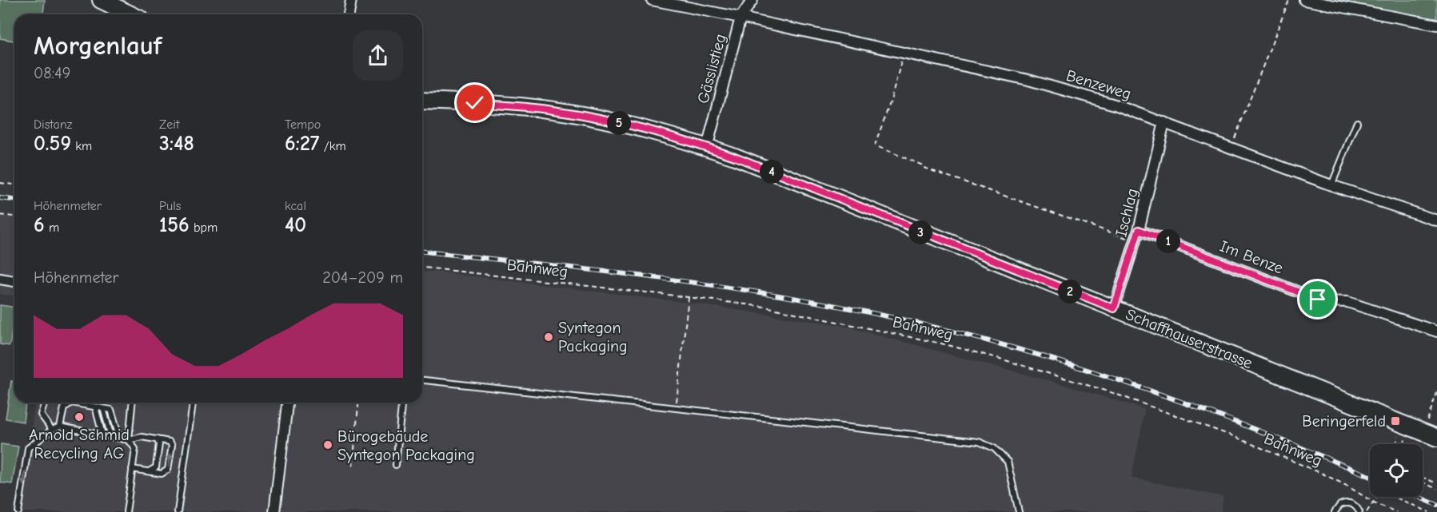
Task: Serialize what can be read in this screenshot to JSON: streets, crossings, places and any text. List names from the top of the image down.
{
  "streets": {
    "main road": ["Schaffhauserstrasse"],
    "street": [
      "Gässlistieg",
      "Benzeweg",
      "Ischlag",
      "Im Benze"
    ],
    "path": ["Bahnweg"]
  },
  "crossings": [
    ["Gässlistieg", "Benzeweg"],
    ["Gässlistieg", "Schaffhauserstrasse"],
    ["Benzeweg", "Ischlag"],
    ["Ischlag", "Im Benze"],
    ["Ischlag", "Schaffhauserstrasse"]
  ],
  "places": {
    "other": ["Syntegon Packaging", "Arnold Schmid Recycling AG", "Bürogebäude Syntegon Packaging"],
    "transit": ["Beringerfeld"]
  },
  "page": {
    "heading": ["Morgenlauf", "08:49"],
    "stats": [
      ["Distanz", "0.59 km"],
      ["Zeit", "3:48"],
      ["Tempo", "6:27 /km"],
      ["Höhenmeter", "6 m"],
      ["Puls", "156 bpm"],
      ["kcal", "40"]
    ],
    "pins": [
      "5",
      "4",
      "3",
      "1",
      "2"
    ],
    "chart": ["Höhenmeter", "204–209 m"]
  }
}
